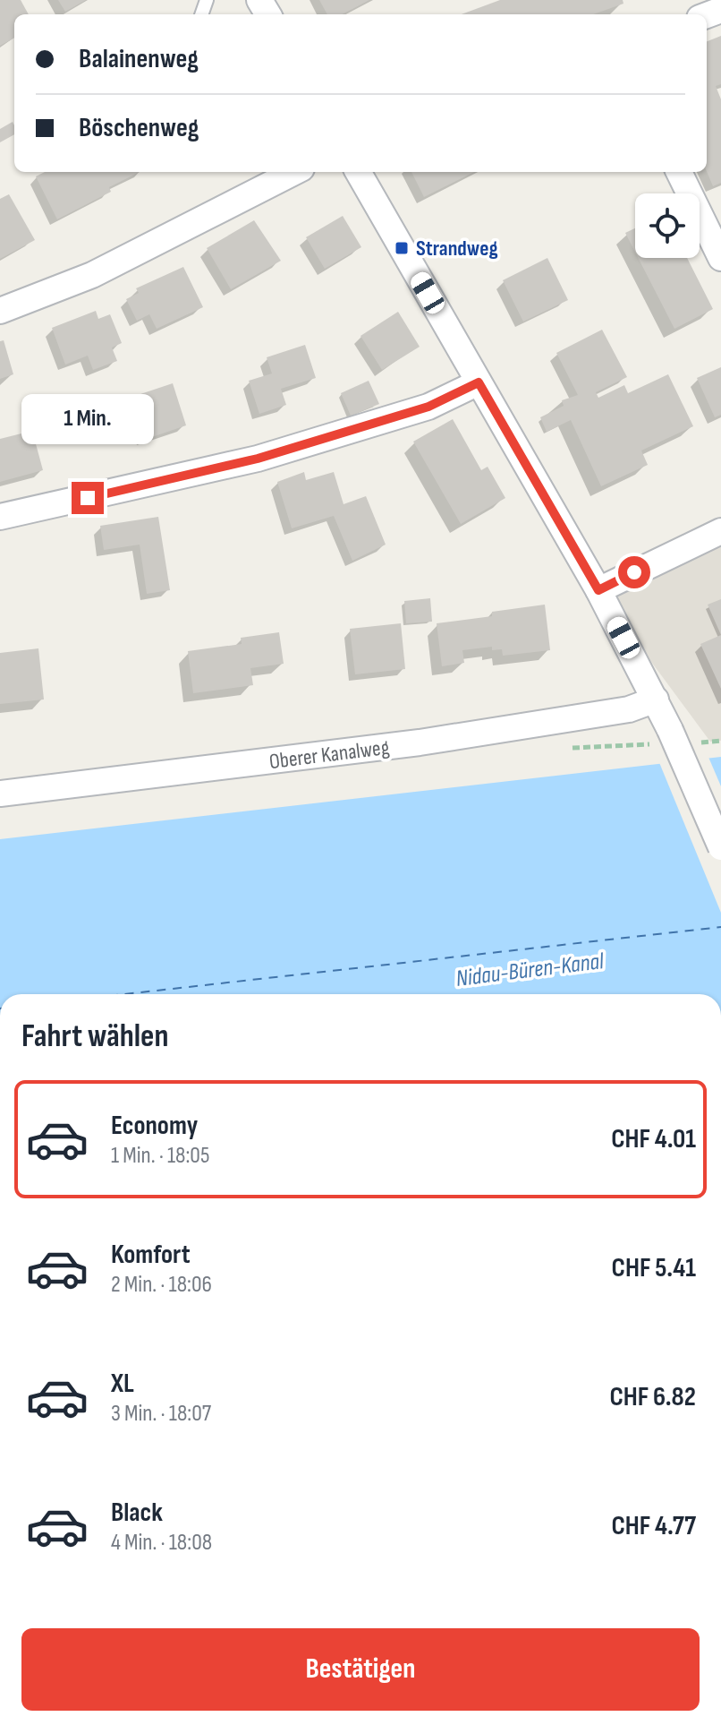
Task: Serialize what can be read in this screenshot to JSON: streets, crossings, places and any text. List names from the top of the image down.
{
  "streets": {
    "street": ["Oberer Kanalweg"]
  },
  "water": ["Nidau-Büren-Kanal"],
  "places": {
    "transit": ["Strandweg"]
  },
  "page": {
    "banner": ["Balainenweg", "Böschenweg"],
    "bubble": "1 Min.",
    "heading": "Fahrt wählen",
    "list": [
      {
        "name": "Economy",
        "note": "1 Min. · 18:05",
        "value": "CHF 4.01"
      },
      {
        "name": "Komfort",
        "note": "2 Min. · 18:06",
        "value": "CHF 5.41"
      },
      {
        "name": "XL",
        "note": "3 Min. · 18:07",
        "value": "CHF 6.82"
      },
      {
        "name": "Black",
        "note": "4 Min. · 18:08",
        "value": "CHF 4.77"
      }
    ],
    "buttons": "Bestätigen"
  }
}
